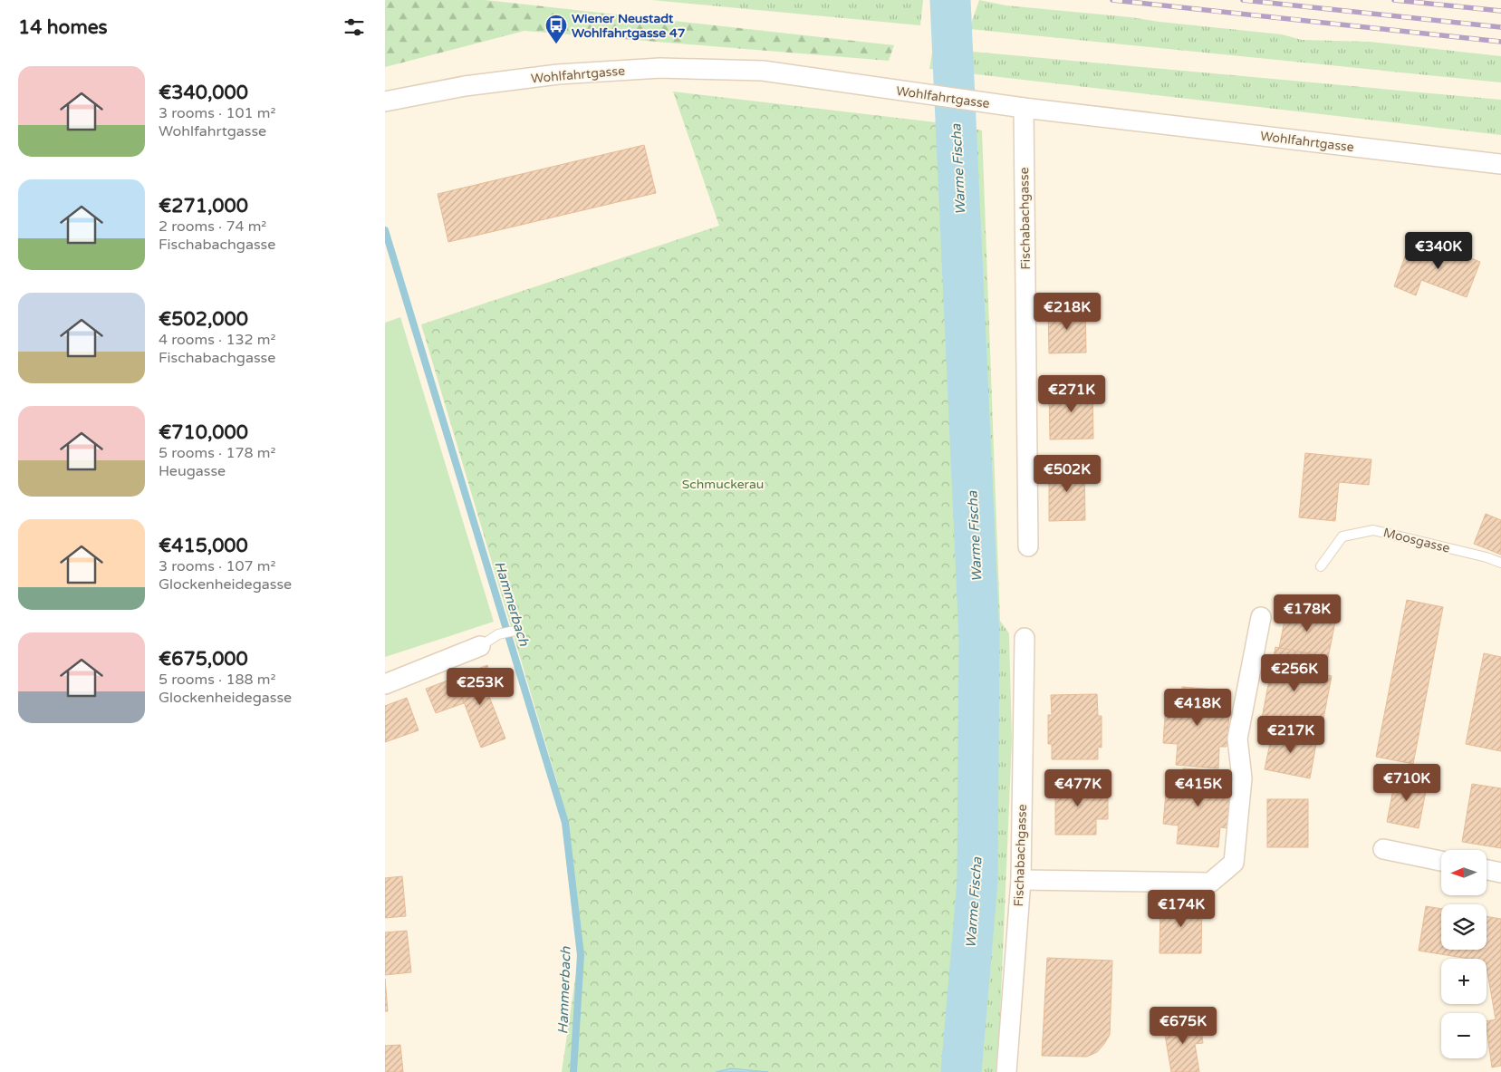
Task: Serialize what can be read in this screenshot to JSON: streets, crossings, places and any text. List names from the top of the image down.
{
  "streets": {
    "street": ["Wohlfahrtgasse", "Fischabachgasse"],
    "lane": ["Moosgasse"]
  },
  "crossings": [
    ["Wohlfahrtgasse", "Fischabachgasse"]
  ],
  "water": ["Warme Fischa", "Hammerbach"],
  "parks": ["Schmuckerau"],
  "places": {
    "bus stop": ["Wiener Neustadt Wohlfahrtgasse 47"]
  },
  "north": "left",
  "page": {
    "heading": "14 homes",
    "list": [
      {
        "name": "€340,000",
        "note": "3 rooms · 101 m² · Wohlfahrtgasse"
      },
      {
        "name": "€271,000",
        "note": "2 rooms · 74 m² · Fischabachgasse"
      },
      {
        "name": "€502,000",
        "note": "4 rooms · 132 m² · Fischabachgasse"
      },
      {
        "name": "€710,000",
        "note": "5 rooms · 178 m² · Heugasse"
      },
      {
        "name": "€415,000",
        "note": "3 rooms · 107 m² · Glockenheidegasse"
      },
      {
        "name": "€675,000",
        "note": "5 rooms · 188 m² · Glockenheidegasse"
      }
    ],
    "price": [
      "€340K",
      "€218K",
      "€271K",
      "€502K",
      "€178K",
      "€256K",
      "€253K",
      "€418K",
      "€217K",
      "€710K",
      "€477K",
      "€415K",
      "€174K",
      "€675K"
    ],
    "map_buttons": ["+", "−"]
  }
}
